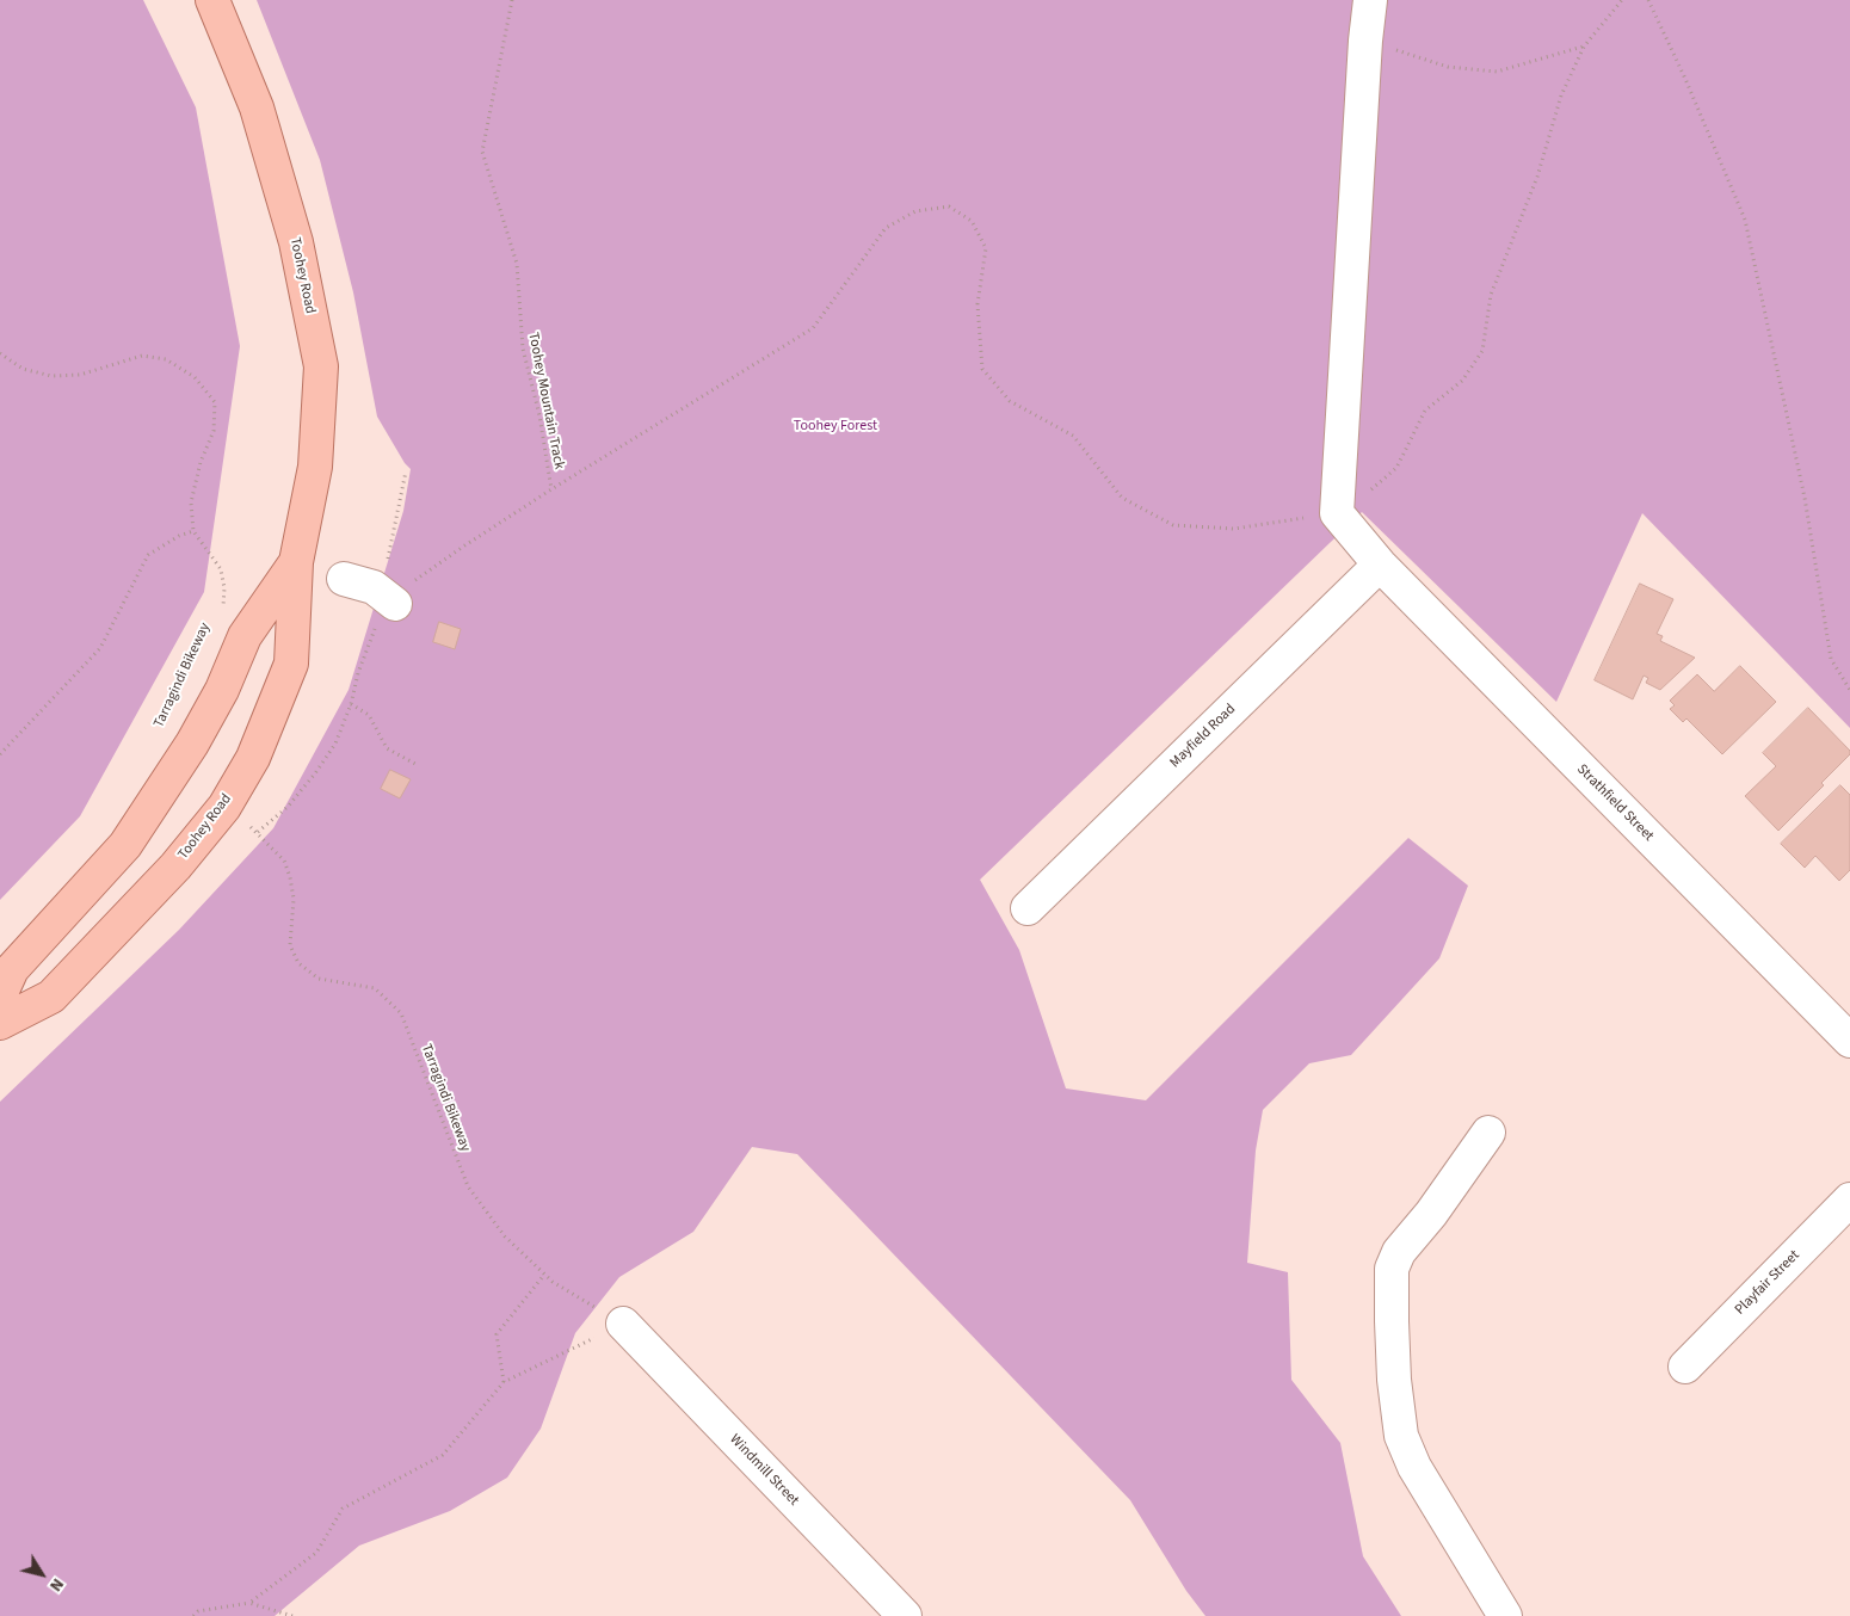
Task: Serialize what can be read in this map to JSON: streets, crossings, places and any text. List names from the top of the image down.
{
  "streets": {
    "main road": ["Toohey Road"],
    "street": [
      "Mayfield Road",
      "Strathfield Street",
      "Playfair Street",
      "Windmill Street"
    ],
    "path": ["Toohey Mountain Track", "Tarragindi Bikeway"]
  },
  "crossings": [
    ["Toohey Mountain Track", "Tarragindi Bikeway"],
    ["Tarragindi Bikeway", "Windmill Street"],
    ["Mayfield Road", "Strathfield Street"]
  ],
  "parks": ["Toohey Forest"],
  "north": "bottom right"
}
